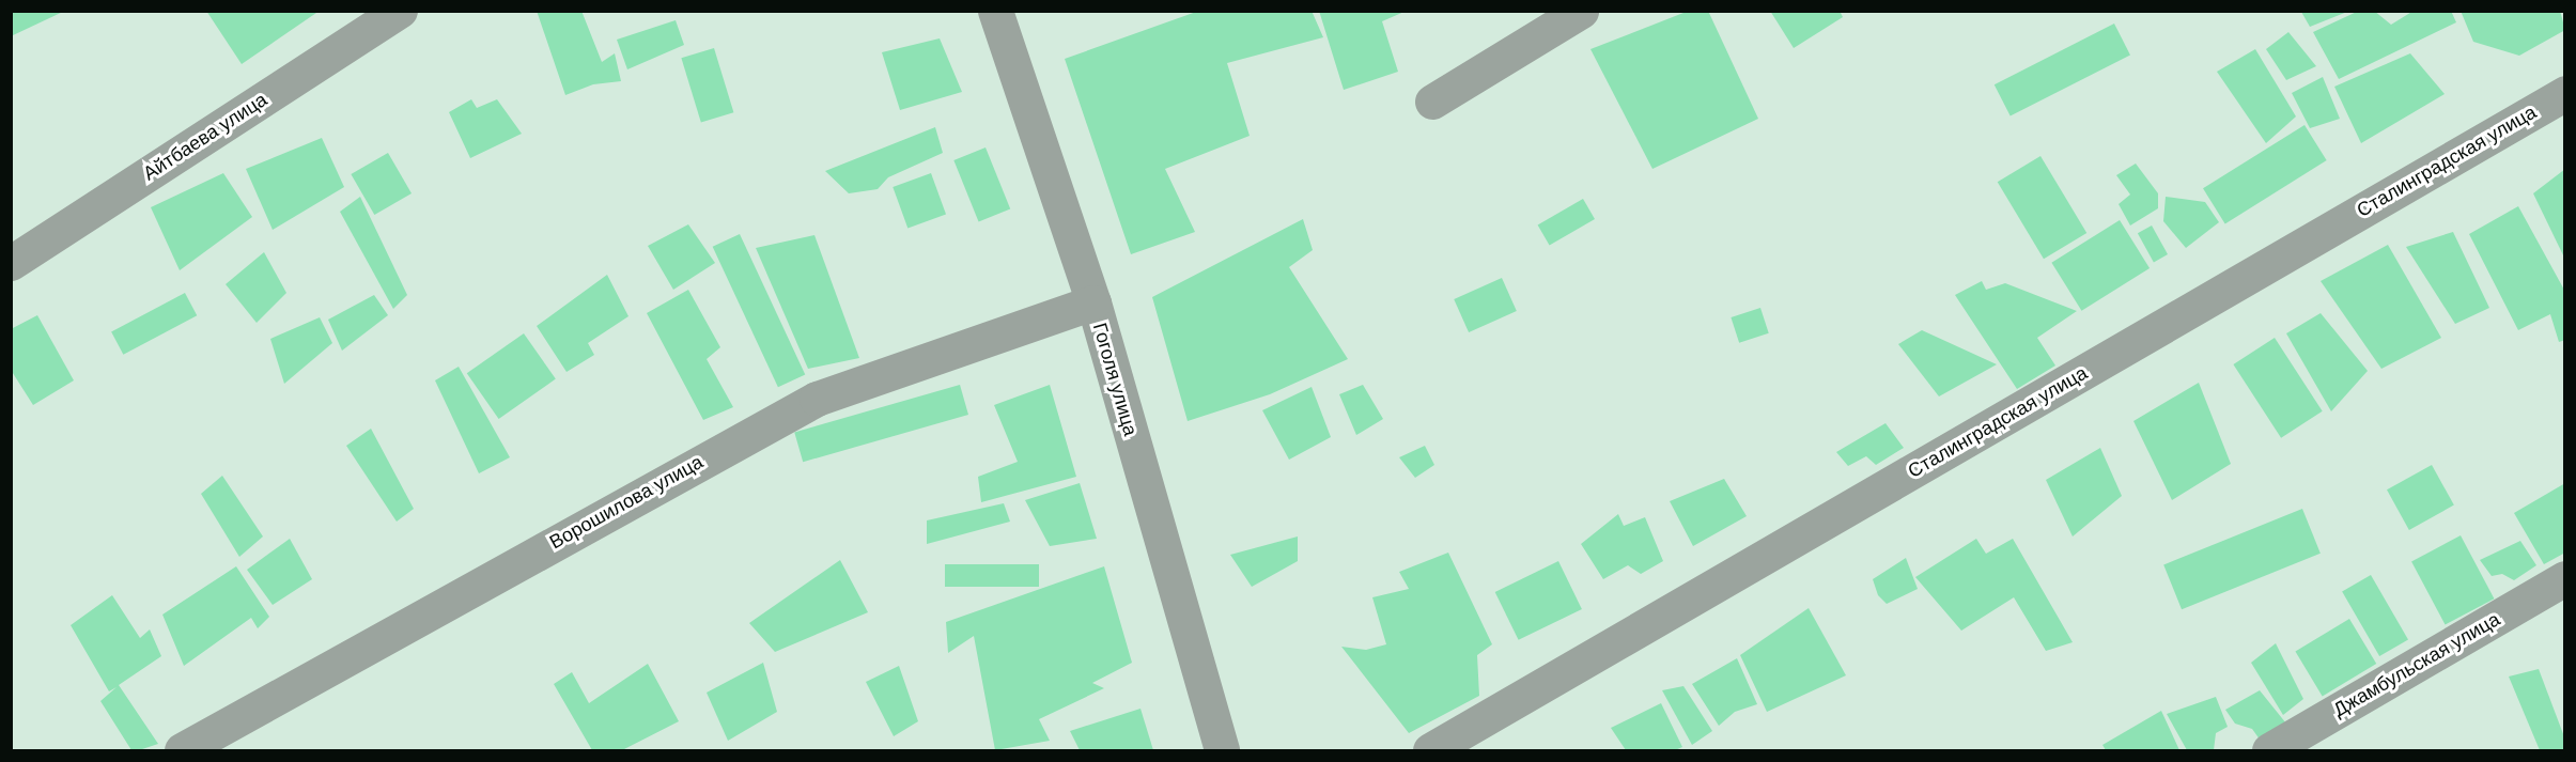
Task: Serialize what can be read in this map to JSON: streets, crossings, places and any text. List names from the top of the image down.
{
  "streets": {
    "street": [
      "Айтбаева улица",
      "Сталинградская улица",
      "Гоголя улица",
      "Ворошилова улица",
      "Джамбульская улица"
    ]
  },
  "crossings": [
    ["Гоголя улица", "Ворошилова улица"]
  ]
}
